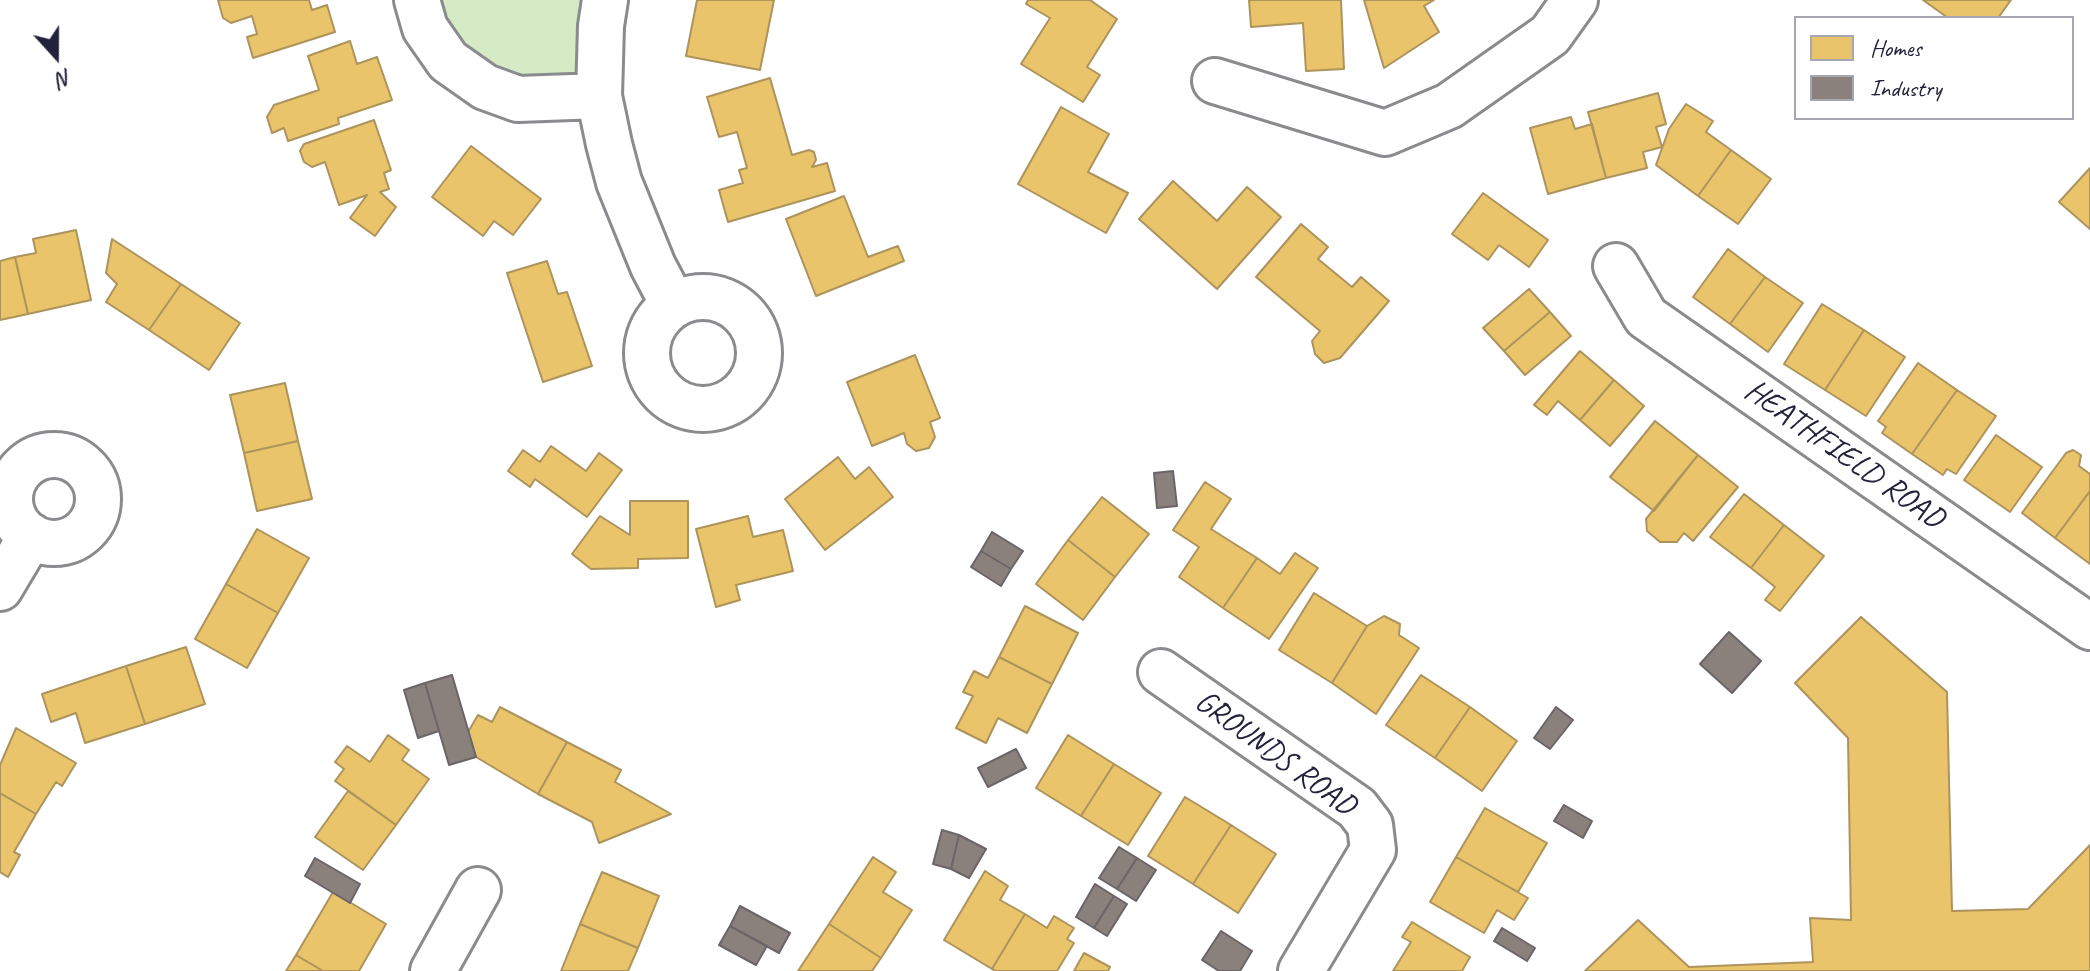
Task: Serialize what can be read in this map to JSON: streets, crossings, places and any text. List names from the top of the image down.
{
  "streets": {
    "street": ["HEATHFIELD ROAD", "GROUNDS ROAD"]
  },
  "legend": ["Homes", "Industry"],
  "north": "bottom"
}
